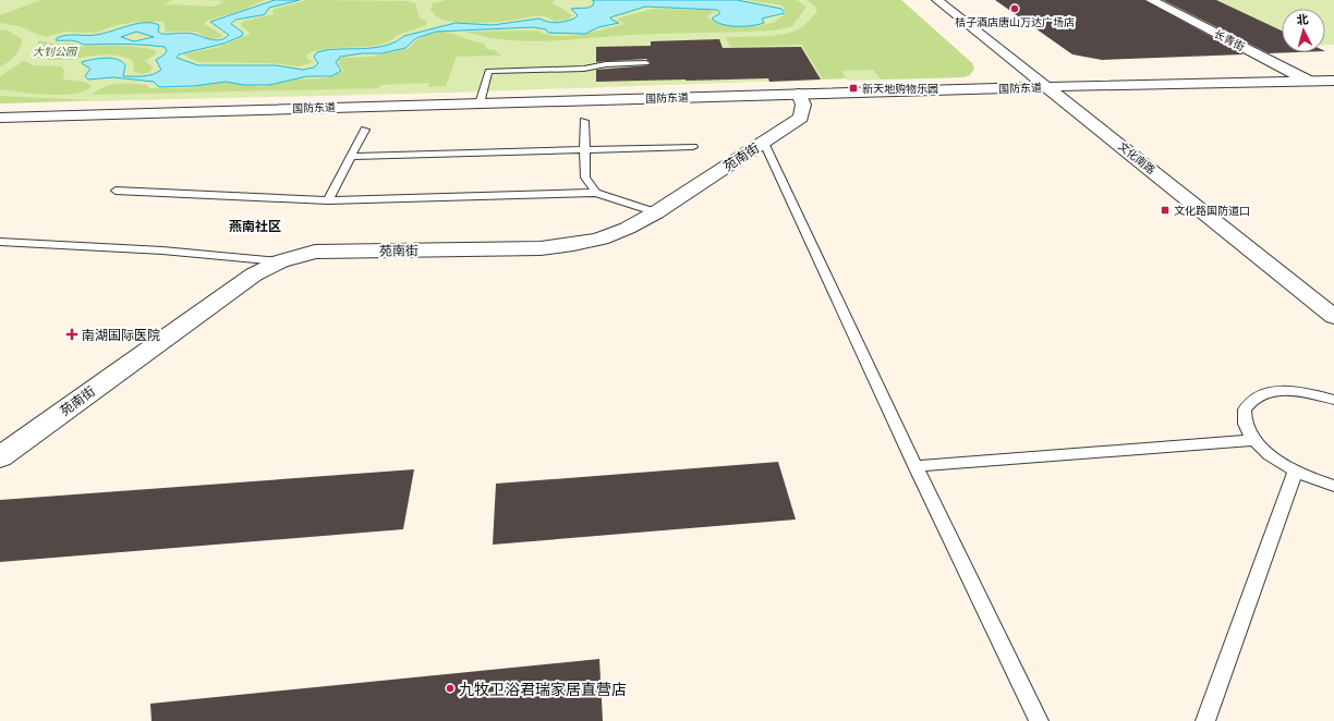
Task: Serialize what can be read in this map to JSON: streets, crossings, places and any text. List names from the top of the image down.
{
  "streets": {
    "street": [
      "长青街",
      "国防东道",
      "苑南街",
      "文化南路"
    ]
  },
  "crossings": [
    ["长青街", "国防东道"],
    ["国防东道", "苑南街"],
    ["国防东道", "文化南路"]
  ],
  "districts": ["燕南社区"],
  "parks": ["大钊公园"],
  "places": {
    "other": ["桔子酒店唐山万达广场店", "九牧卫浴君瑞家居直营店"],
    "transit": ["新天地购物乐园", "文化路国防道口"],
    "health": ["南湖国际医院"]
  },
  "north": "top"
}
